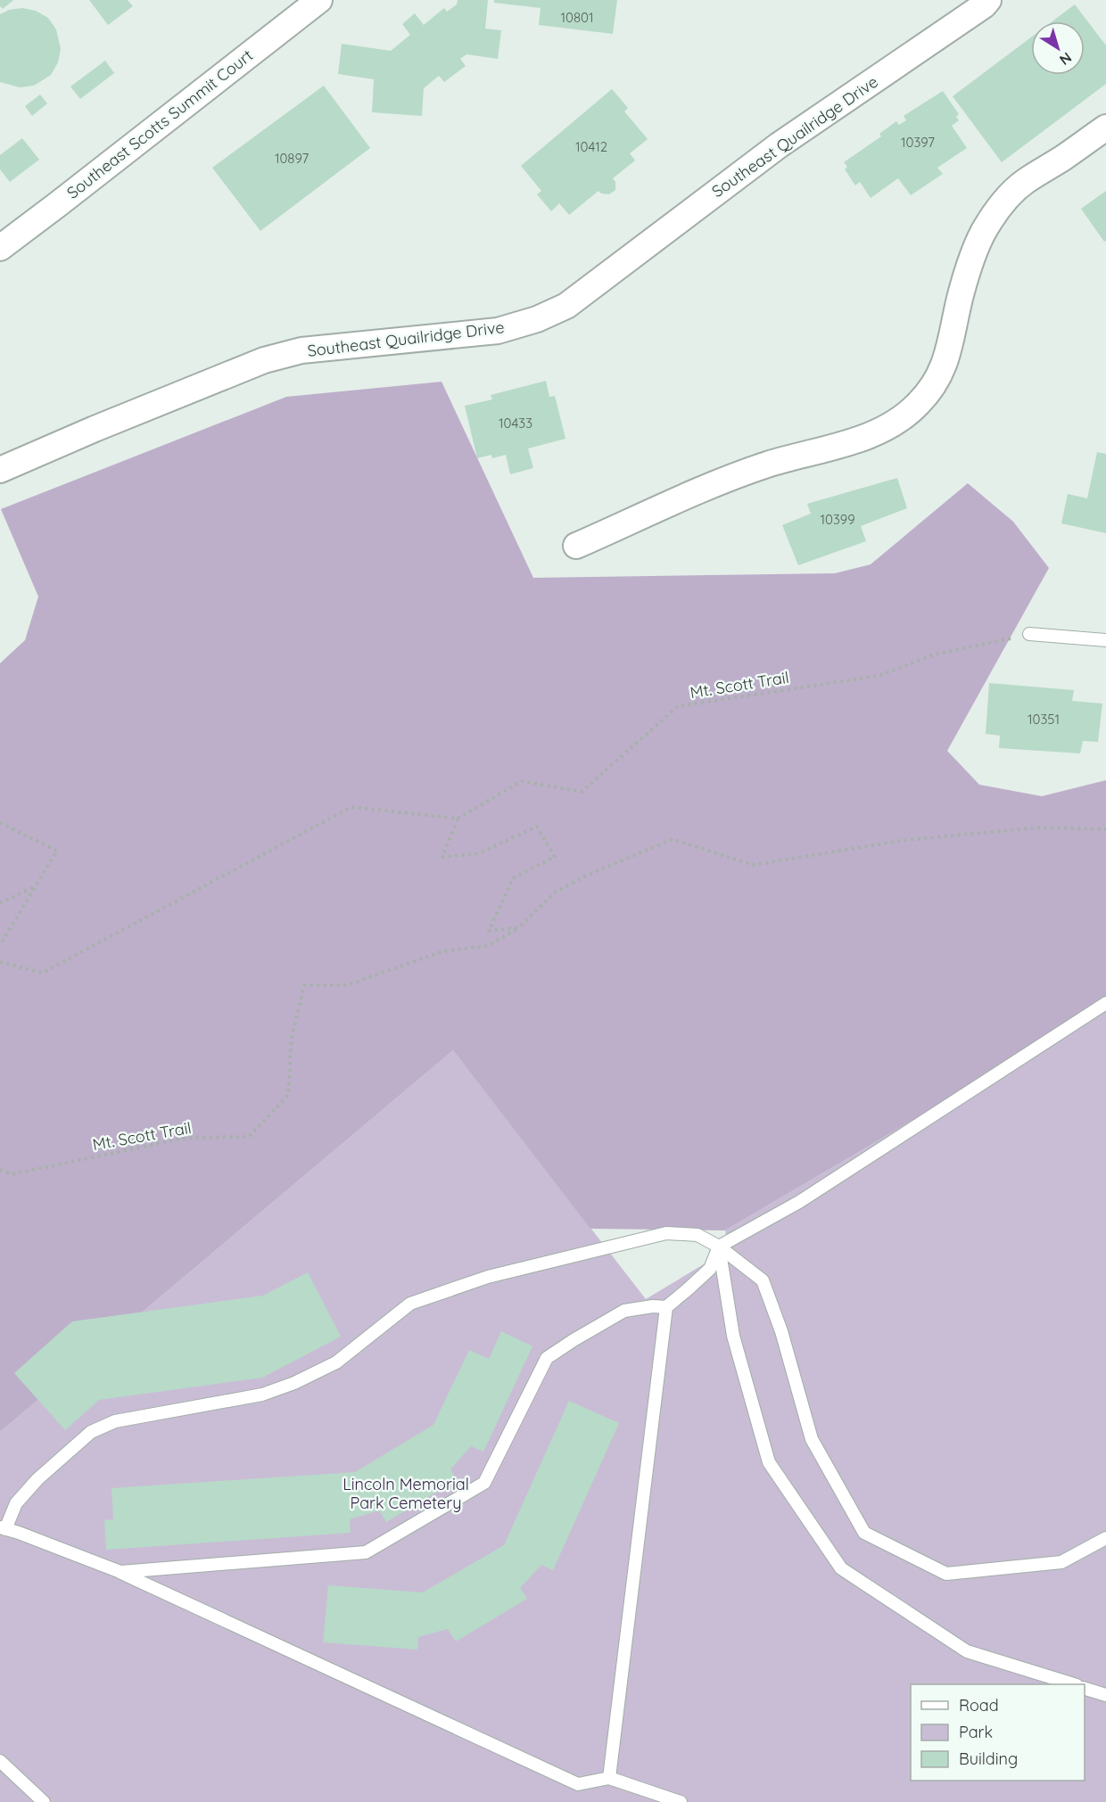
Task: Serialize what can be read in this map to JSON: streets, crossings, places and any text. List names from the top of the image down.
{
  "streets": {
    "street": ["Southeast Scotts Summit Court", "Southeast Quailridge Drive"],
    "path": ["Mt. Scott Trail"]
  },
  "parks": ["Lincoln Memorial Park Cemetery"],
  "house_numbers": [
    "10801",
    "10397",
    "10412",
    "10897",
    "10433",
    "10399",
    "10351"
  ],
  "legend": ["Road", "Park", "Building"],
  "north": "bottom right"
}
